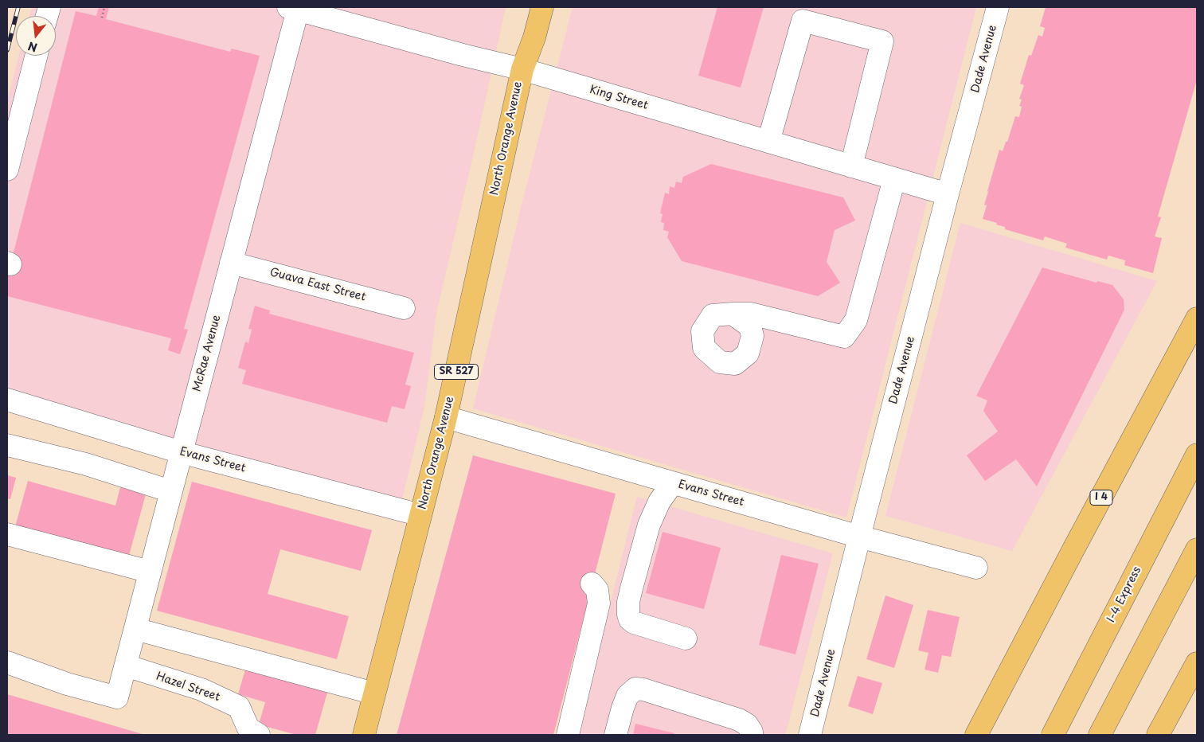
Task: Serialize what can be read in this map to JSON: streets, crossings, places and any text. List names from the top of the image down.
{
  "streets": {
    "main road": [
      "North Orange Avenue",
      "SR 527",
      "I 4",
      "I-4 Express"
    ],
    "street": [
      "Dade Avenue",
      "King Street",
      "Guava East Street",
      "McRae Avenue",
      "Evans Street",
      "Hazel Street"
    ]
  },
  "crossings": [
    ["Dade Avenue", "King Street"],
    ["Dade Avenue", "Evans Street"],
    ["King Street", "North Orange Avenue"],
    ["King Street", "McRae Avenue"],
    ["North Orange Avenue", "Evans Street"],
    ["Guava East Street", "McRae Avenue"],
    ["McRae Avenue", "Evans Street"],
    ["McRae Avenue", "Hazel Street"]
  ],
  "north": "bottom"
}
